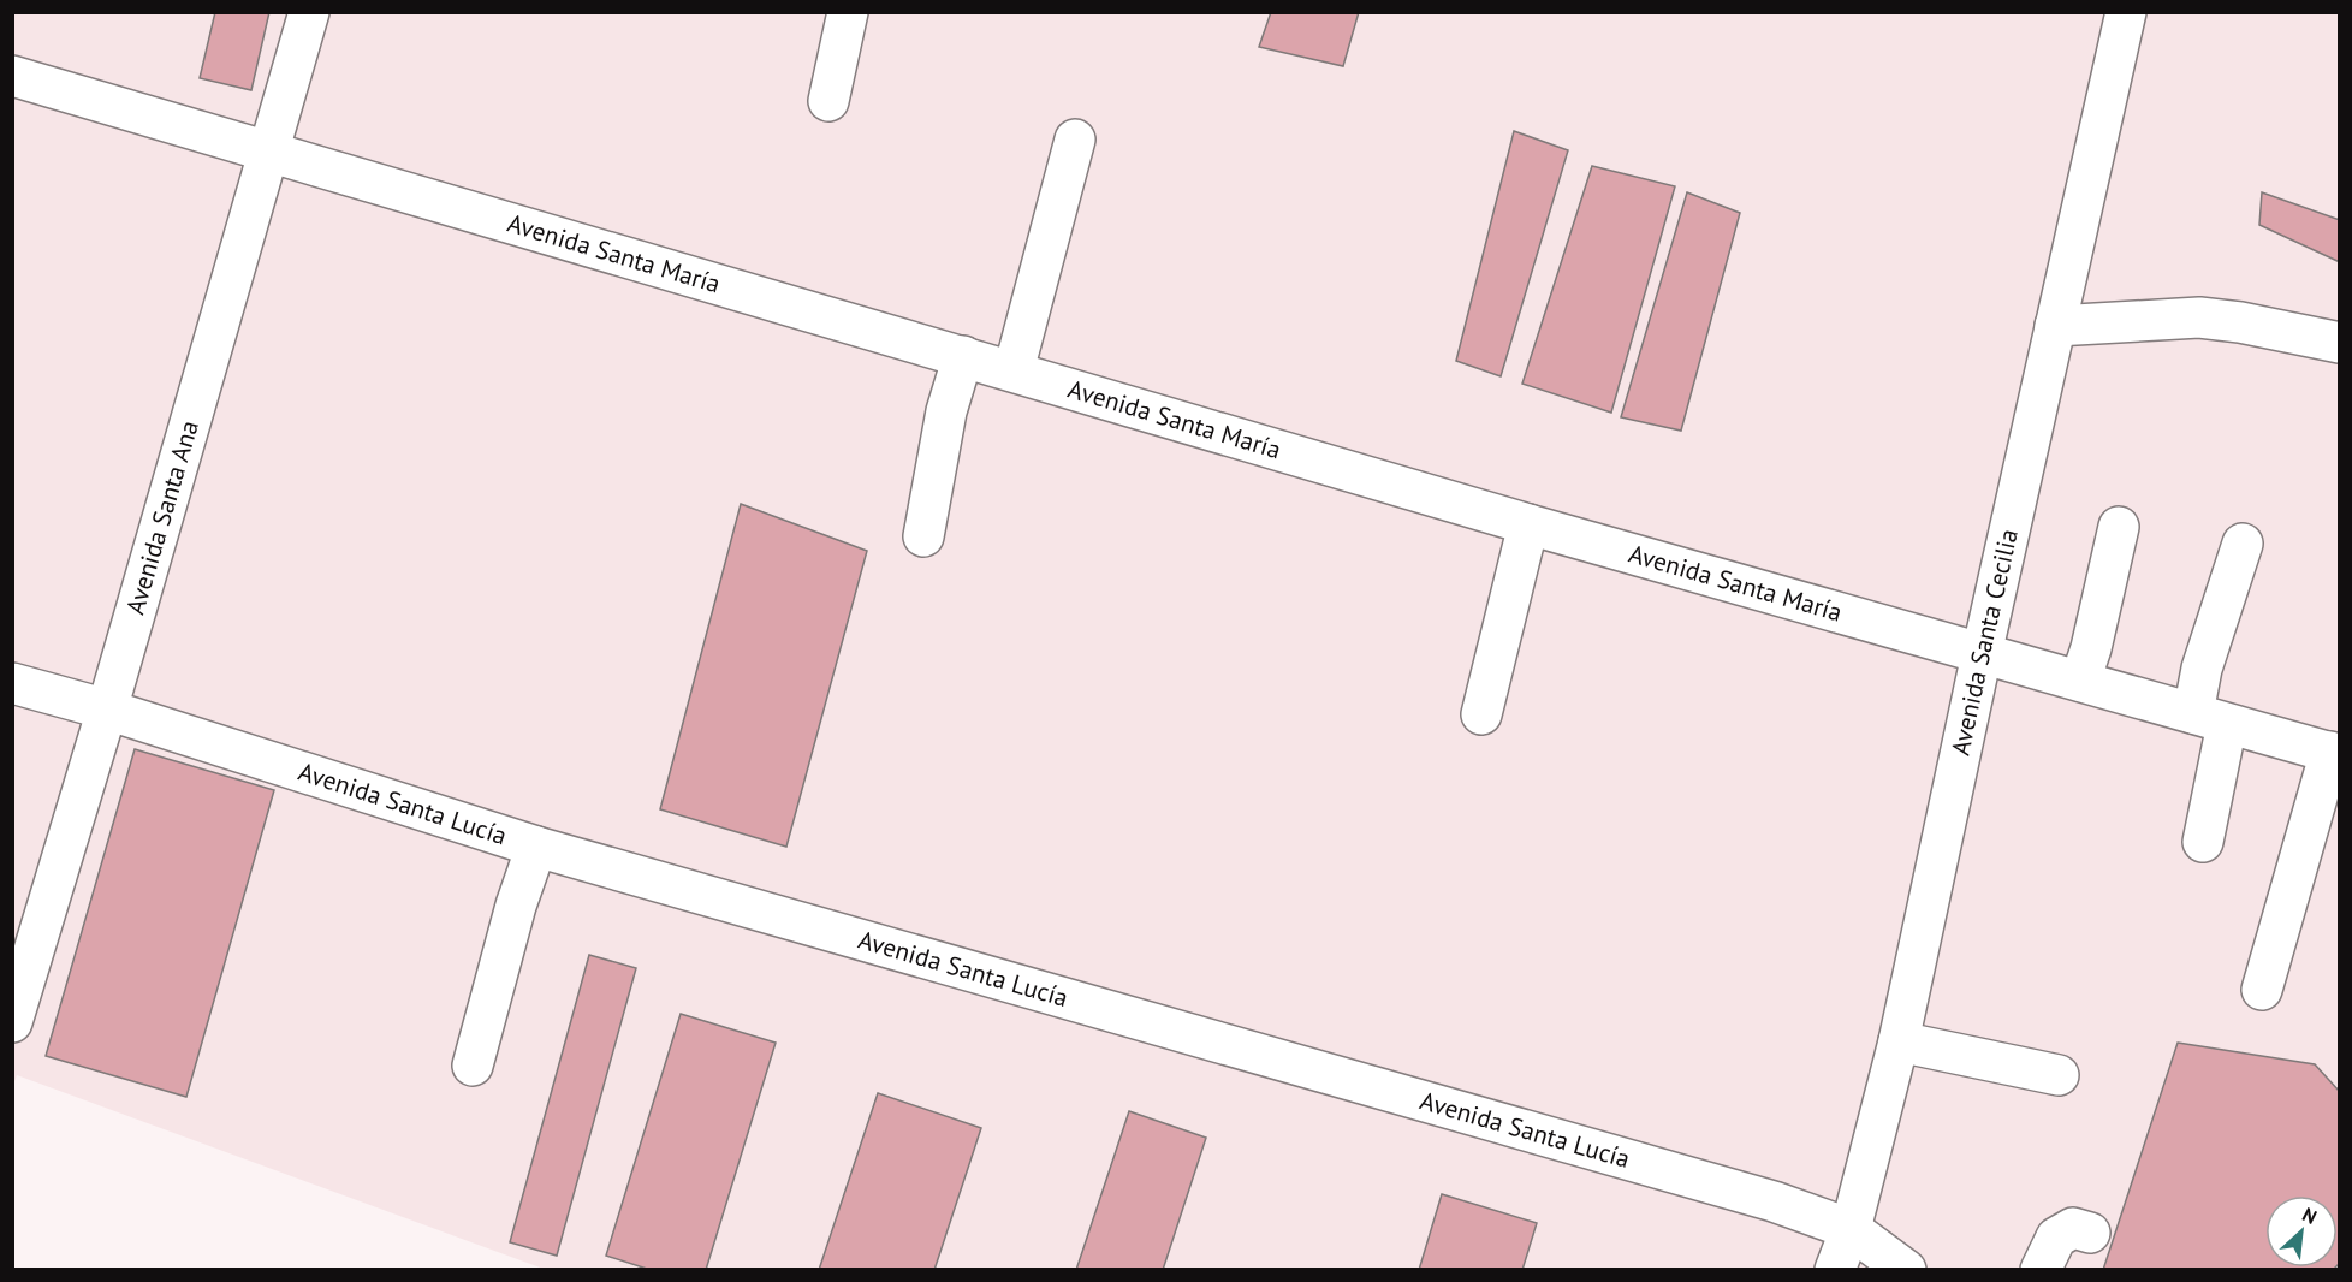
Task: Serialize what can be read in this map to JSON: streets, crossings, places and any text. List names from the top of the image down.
{
  "streets": {
    "street": [
      "Avenida Santa María",
      "Avenida Santa Ana",
      "Avenida Santa Cecilia",
      "Avenida Santa Lucía"
    ]
  },
  "crossings": [
    ["Avenida Santa María", "Avenida Santa Ana"],
    ["Avenida Santa María", "Avenida Santa Cecilia"],
    ["Avenida Santa Ana", "Avenida Santa Lucía"],
    ["Avenida Santa Cecilia", "Avenida Santa Lucía"]
  ],
  "north": "top right"
}
